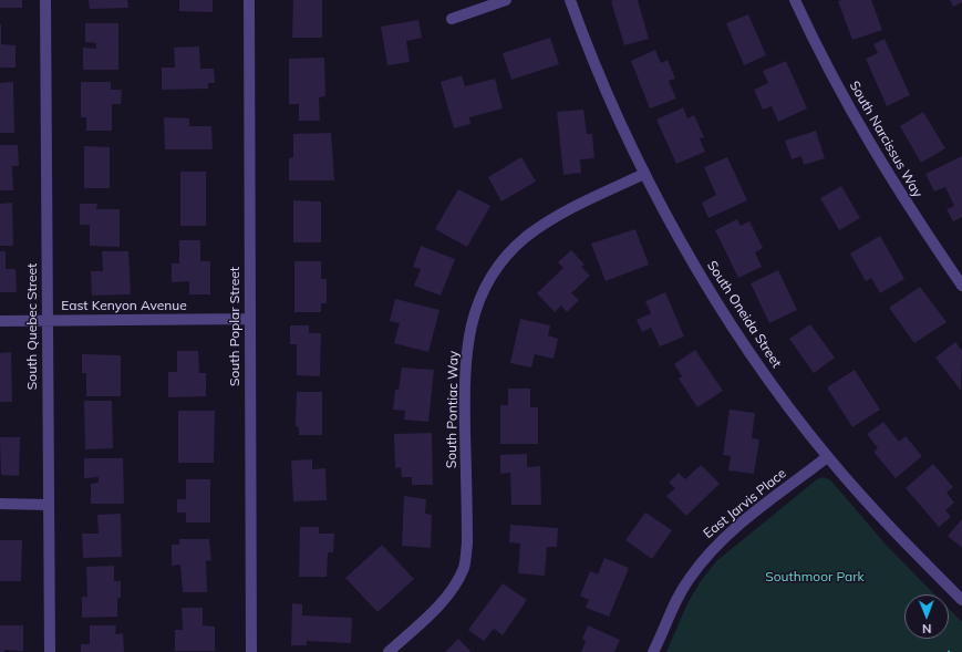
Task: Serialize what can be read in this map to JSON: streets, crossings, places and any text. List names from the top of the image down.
{
  "streets": {
    "street": [
      "South Narcissus Way",
      "East Kenyon Avenue",
      "South Oneida Street",
      "South Quebec Street",
      "South Poplar Street",
      "South Pontiac Way",
      "East Jarvis Place"
    ]
  },
  "crossings": [
    ["East Kenyon Avenue", "South Quebec Street"],
    ["East Kenyon Avenue", "South Poplar Street"],
    ["South Oneida Street", "South Pontiac Way"],
    ["South Oneida Street", "East Jarvis Place"]
  ],
  "parks": ["Southmoor Park"],
  "north": "bottom"
}
